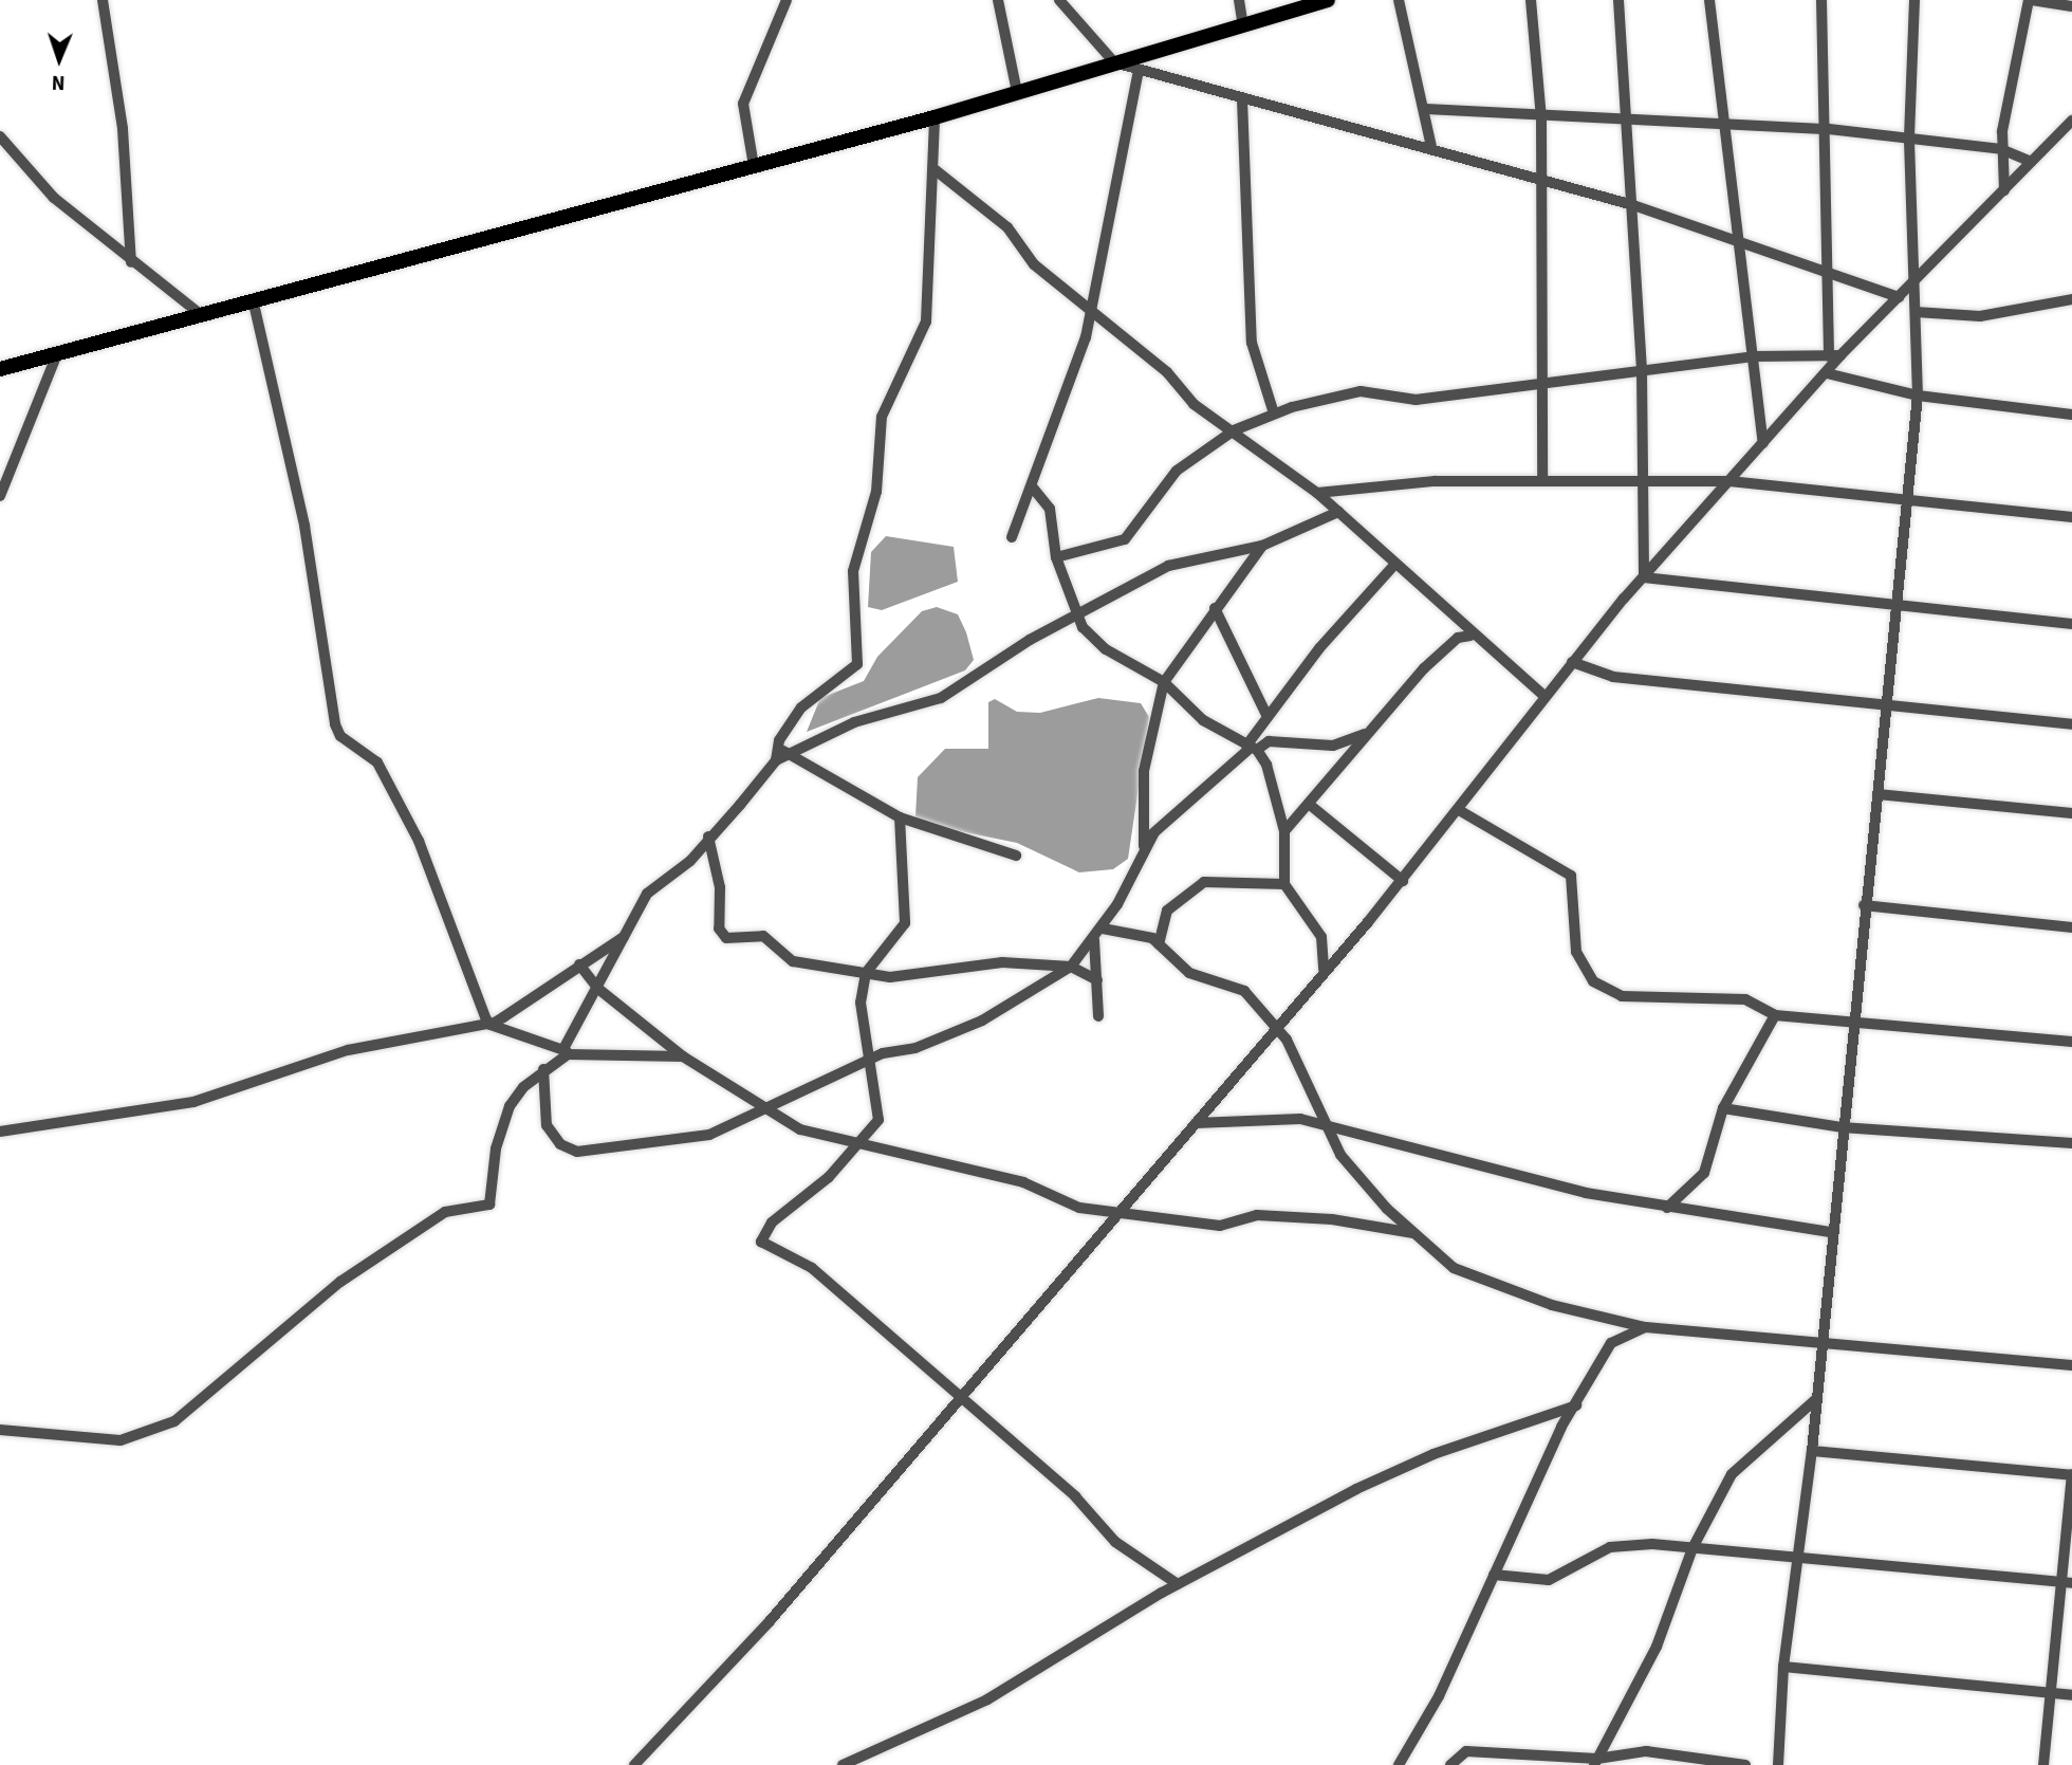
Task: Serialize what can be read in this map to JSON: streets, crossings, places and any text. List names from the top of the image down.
{
  "north": "bottom"
}
